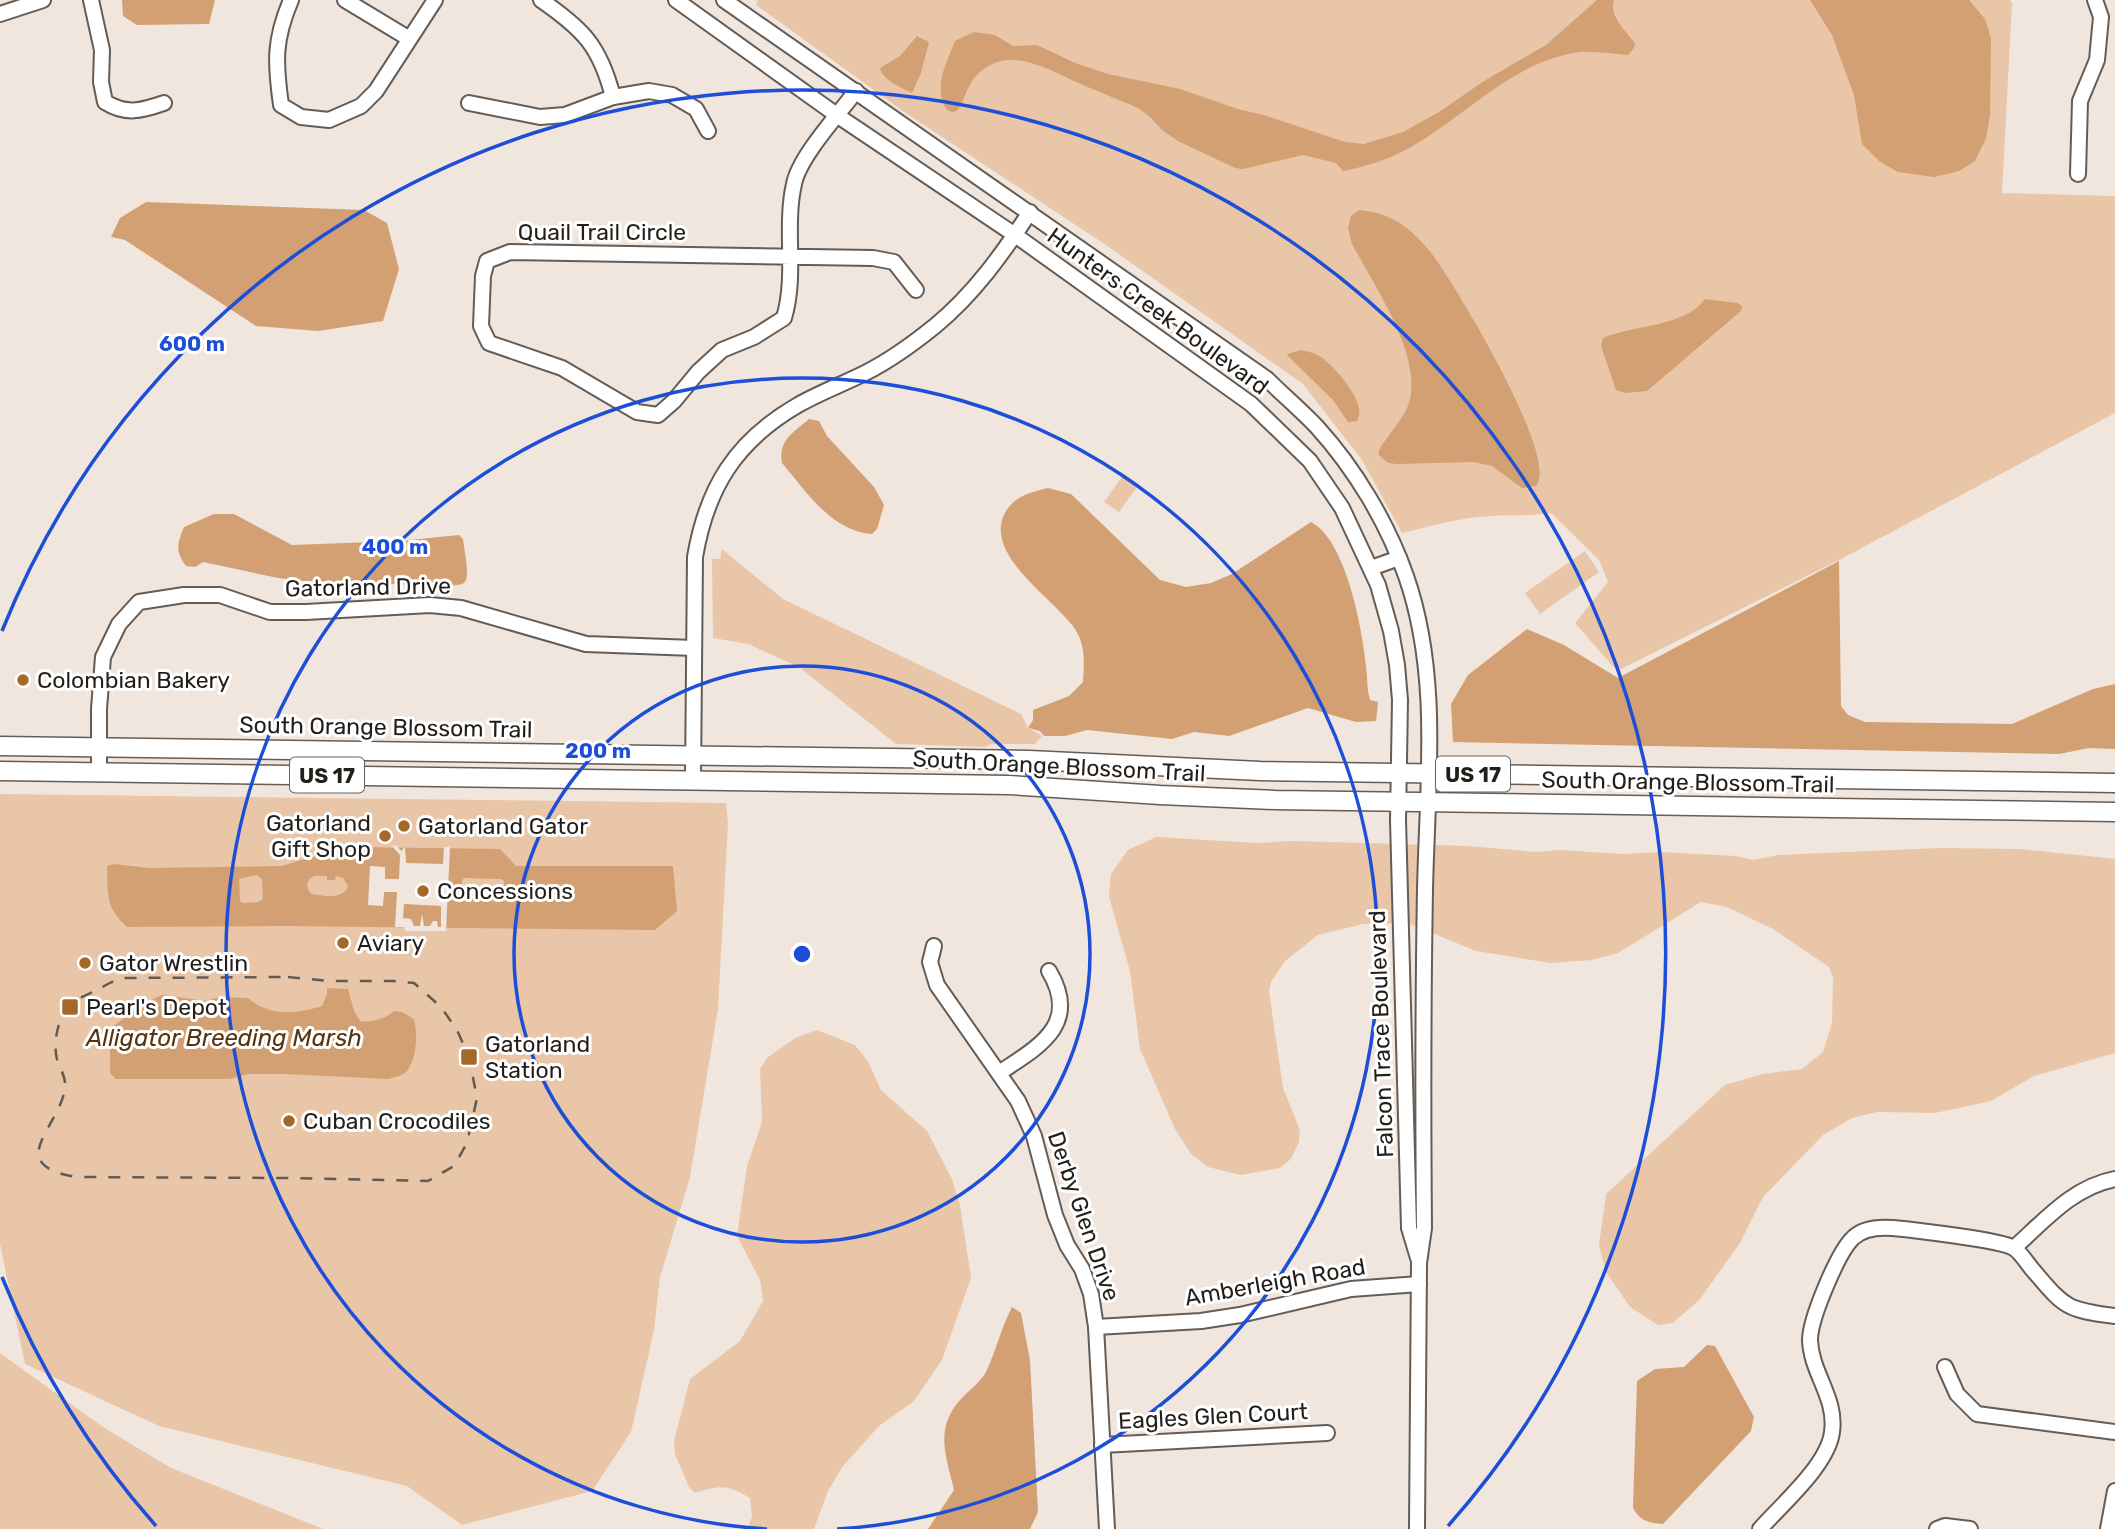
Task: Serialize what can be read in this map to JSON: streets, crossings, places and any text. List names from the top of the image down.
{
  "streets": {
    "main road": ["South Orange Blossom Trail", "US 17"],
    "street": [
      "Quail Trail Circle",
      "Hunters Creek Boulevard",
      "Gatorland Drive",
      "Falcon Trace Boulevard",
      "Derby Glen Drive",
      "Amberleigh Road",
      "Eagles Glen Court"
    ]
  },
  "crossings": [
    ["Quail Trail Circle", "Hunters Creek Boulevard"],
    ["Hunters Creek Boulevard", "South Orange Blossom Trail"],
    ["Hunters Creek Boulevard", "Falcon Trace Boulevard"],
    ["Gatorland Drive", "South Orange Blossom Trail"],
    ["South Orange Blossom Trail", "Falcon Trace Boulevard"],
    ["Falcon Trace Boulevard", "Amberleigh Road"],
    ["Derby Glen Drive", "Amberleigh Road"],
    ["Derby Glen Drive", "Eagles Glen Court"]
  ],
  "water": ["Alligator Breeding Marsh"],
  "places": {
    "other": [
      "Colombian Bakery",
      "Gatorland Gator",
      "Gatorland Gift Shop",
      "Concessions",
      "Aviary",
      "Gator Wrestlin",
      "Cuban Crocodiles"
    ],
    "transit": ["Pearl's Depot", "Gatorland Station"]
  },
  "rings": ["600 m", "400 m", "200 m"]
}
